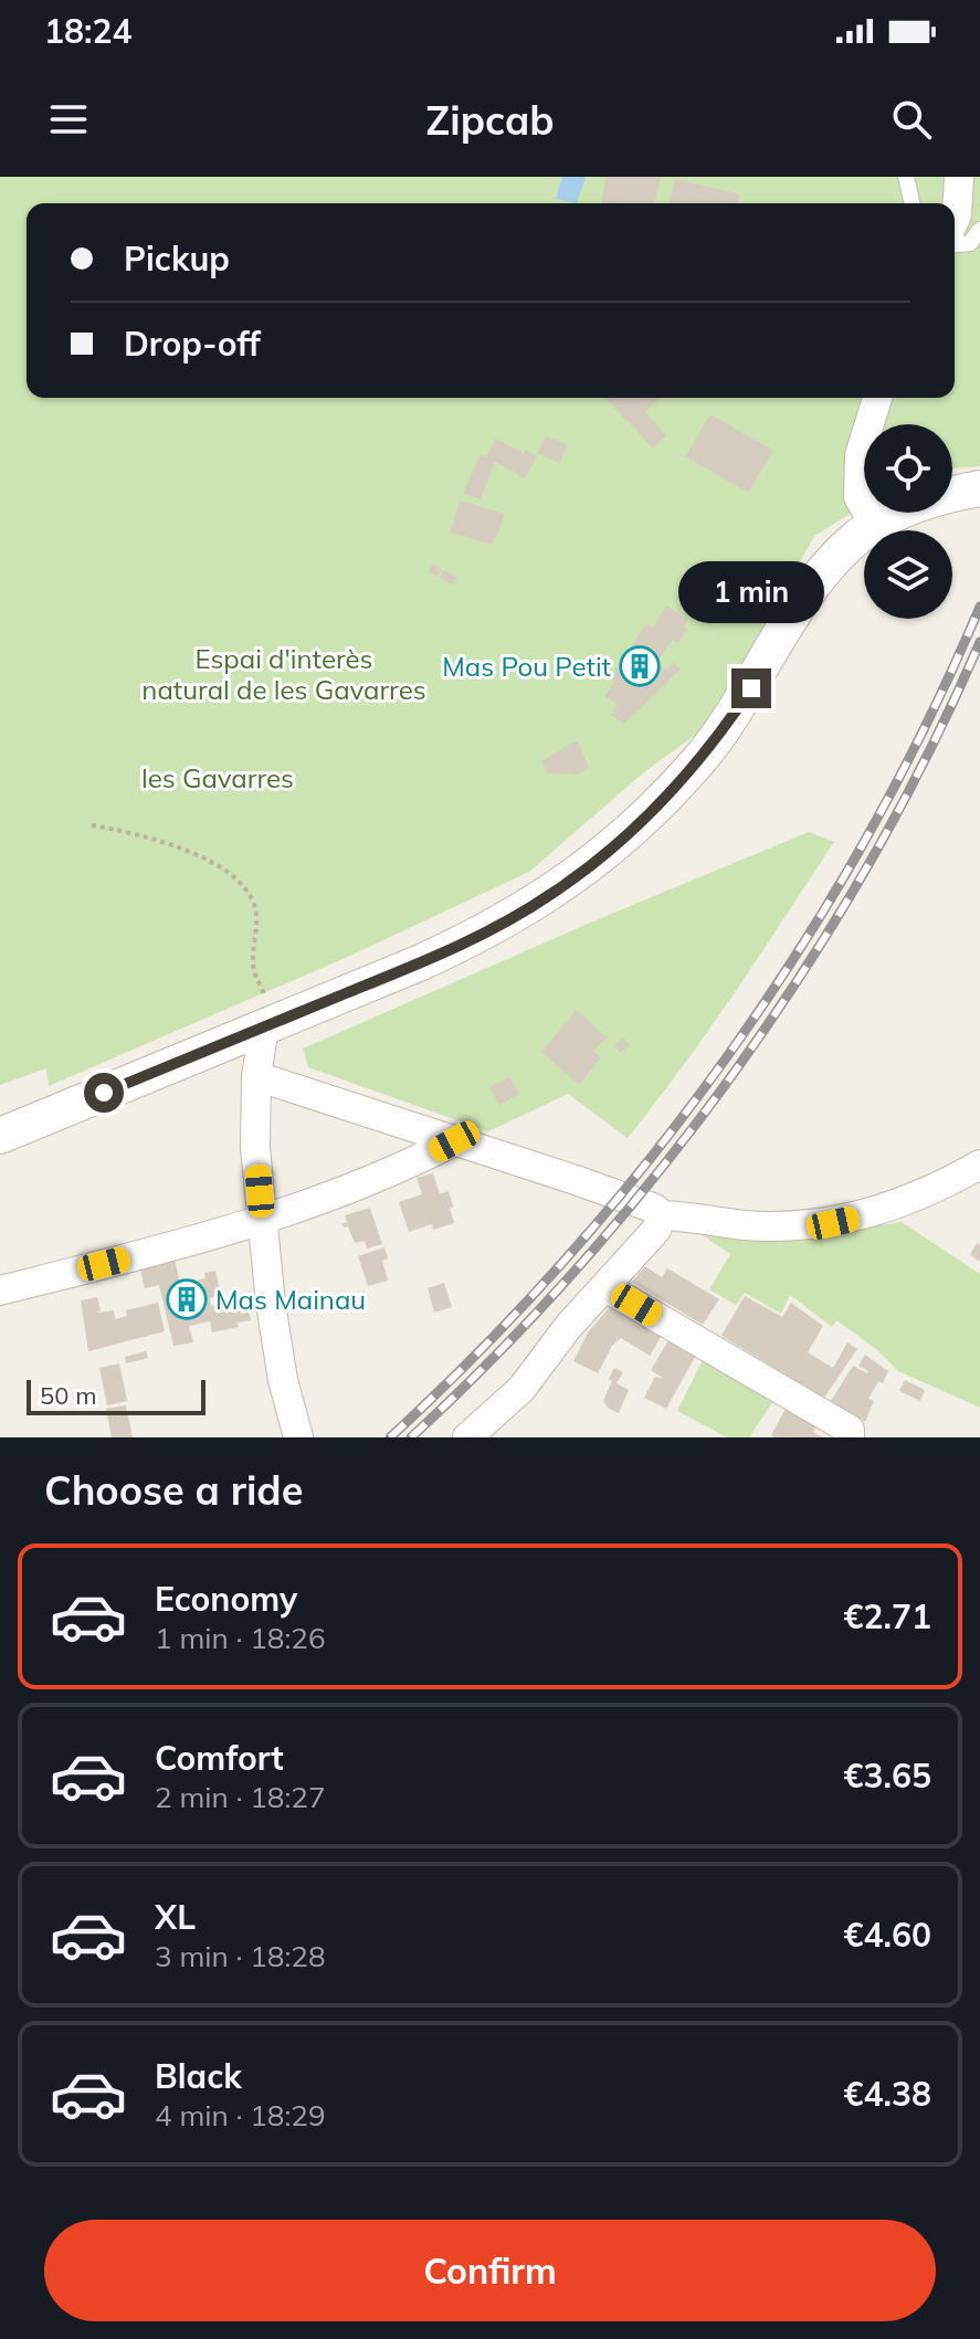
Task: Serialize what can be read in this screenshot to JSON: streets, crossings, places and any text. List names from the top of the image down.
{
  "parks": ["Espai d'interès natural de les Gavarres", "les Gavarres"],
  "places": {
    "building": ["Mas Pou Petit", "Mas Mainau"]
  },
  "scale_bar": "50 m",
  "page": {
    "status": "18:24",
    "header": "Zipcab",
    "banner": ["Pickup", "Drop-off"],
    "bubble": "1 min",
    "scale": "50 m",
    "heading": "Choose a ride",
    "list": [
      {
        "name": "Economy",
        "note": "1 min · 18:26",
        "value": "€2.71"
      },
      {
        "name": "Comfort",
        "note": "2 min · 18:27",
        "value": "€3.65"
      },
      {
        "name": "XL",
        "note": "3 min · 18:28",
        "value": "€4.60"
      },
      {
        "name": "Black",
        "note": "4 min · 18:29",
        "value": "€4.38"
      }
    ],
    "buttons": "Confirm"
  }
}
